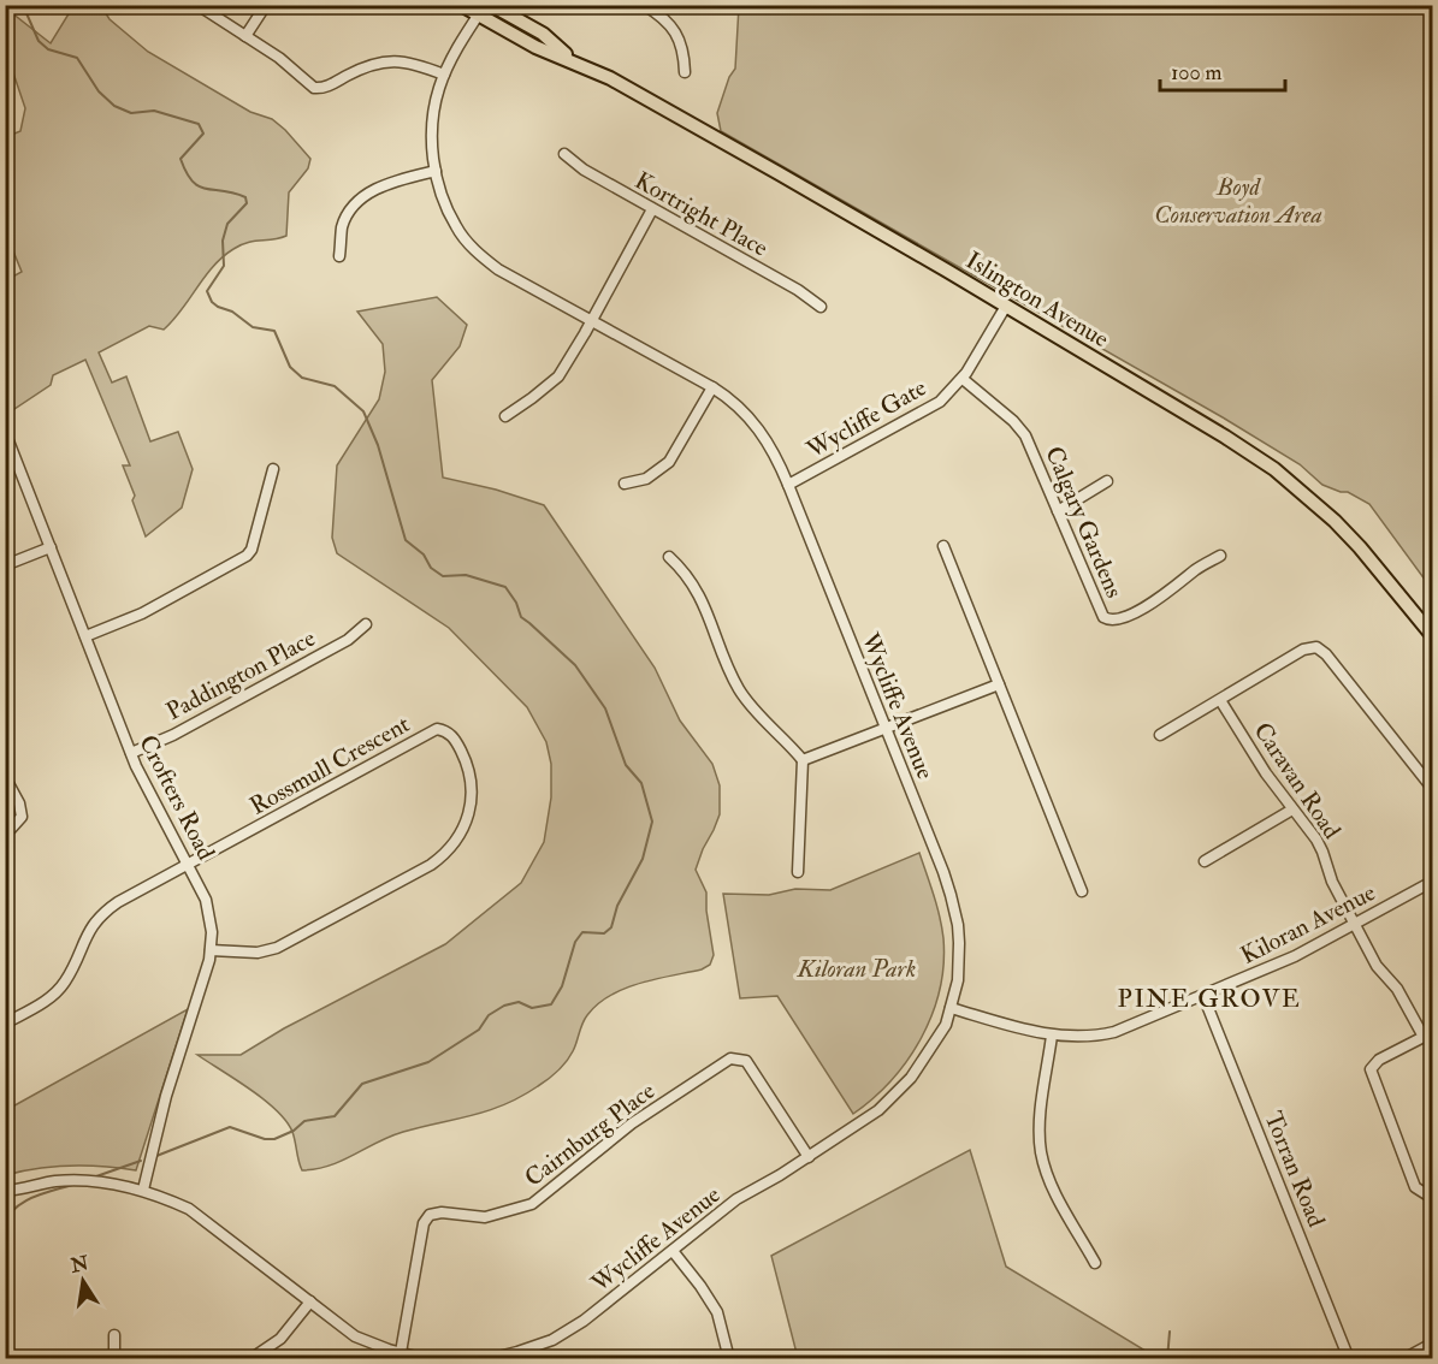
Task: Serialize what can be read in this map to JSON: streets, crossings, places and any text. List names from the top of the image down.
{
  "streets": {
    "main road": ["Islington Avenue"],
    "street": [
      "Kortright Place",
      "Wycliffe Gate",
      "Calgary Gardens",
      "Paddington Place",
      "Wycliffe Avenue",
      "Rossmull Crescent",
      "Caravan Road",
      "Crofters Road",
      "Kiloran Avenue",
      "Cairnburg Place",
      "Torran Road"
    ]
  },
  "crossings": [
    ["Islington Avenue", "Wycliffe Gate"],
    ["Islington Avenue", "Wycliffe Avenue"],
    ["Wycliffe Gate", "Calgary Gardens"],
    ["Wycliffe Gate", "Wycliffe Avenue"],
    ["Paddington Place", "Crofters Road"],
    ["Wycliffe Avenue", "Kiloran Avenue"],
    ["Wycliffe Avenue", "Cairnburg Place"],
    ["Rossmull Crescent", "Crofters Road"],
    ["Caravan Road", "Kiloran Avenue"],
    ["Kiloran Avenue", "Torran Road"]
  ],
  "districts": ["PINE GROVE"],
  "parks": ["Boyd Conservation Area", "Kiloran Park"],
  "scale_bar": "100 m",
  "north": "top"
}
